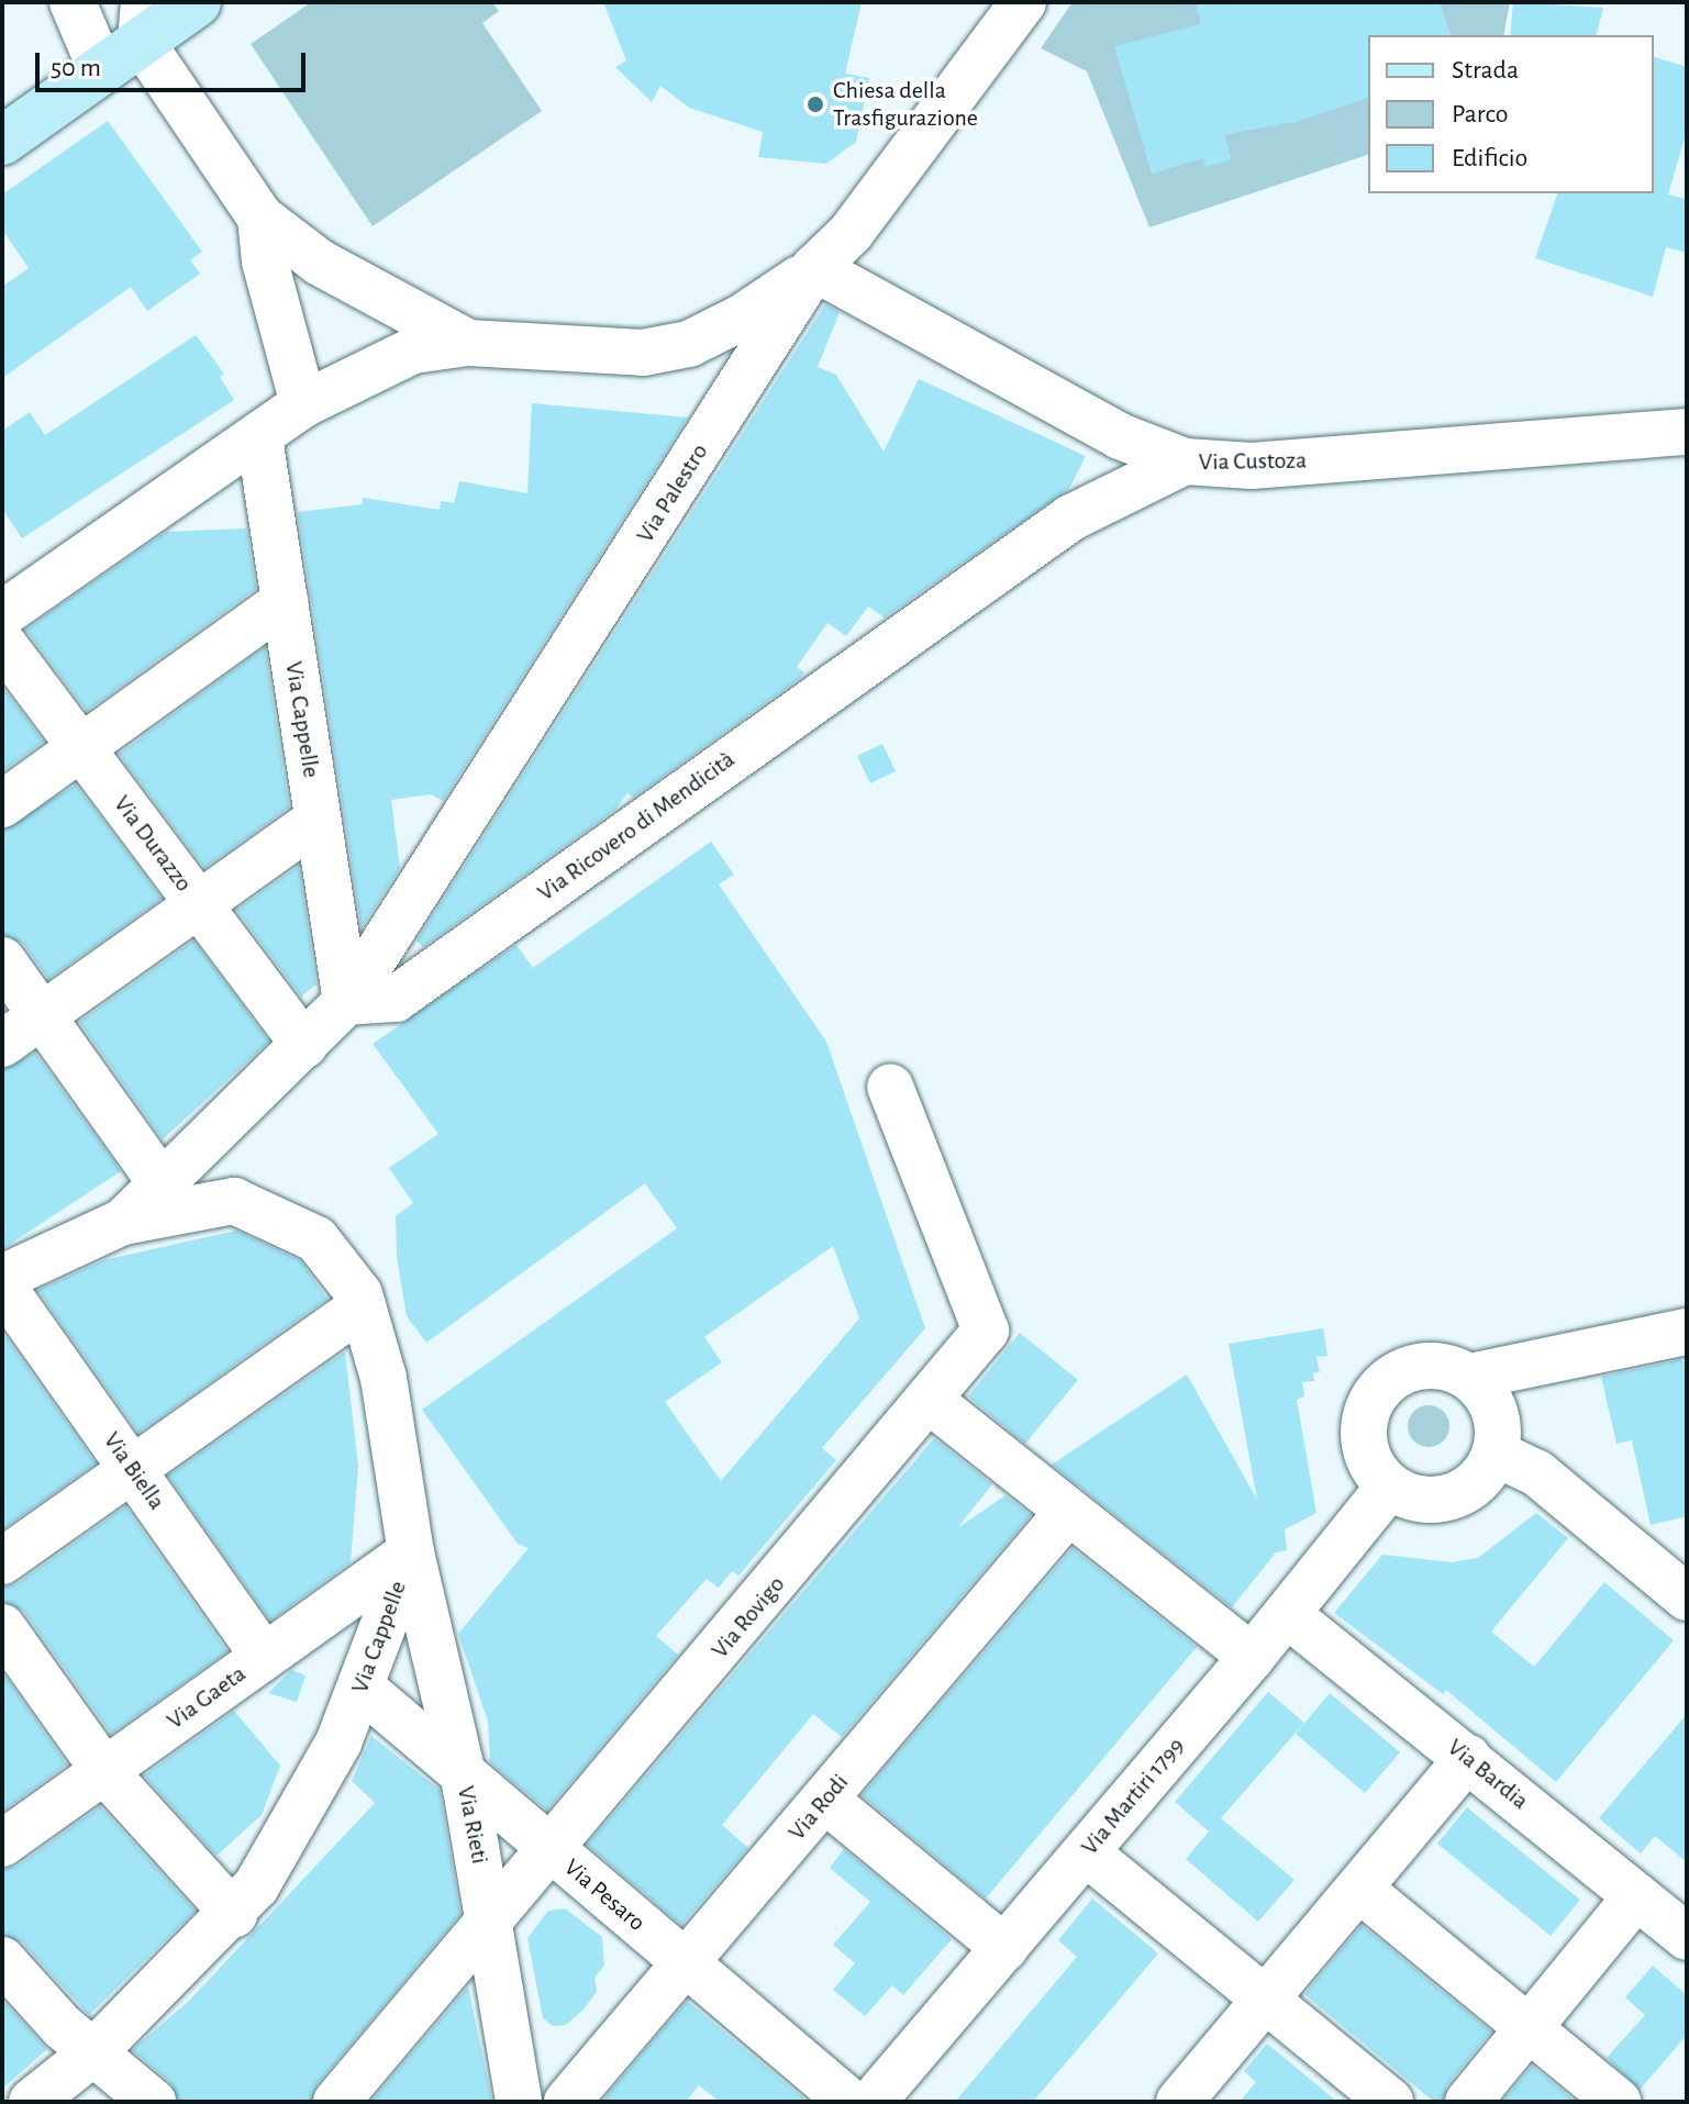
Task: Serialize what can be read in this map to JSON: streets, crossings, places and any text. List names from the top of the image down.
{
  "streets": {
    "street": [
      "Via Custoza",
      "Via Palestro",
      "Via Cappelle",
      "Via Ricovero di Mendicità",
      "Via Durazzo",
      "Via Biella",
      "Via Rovigo",
      "Via Gaeta",
      "Via Bardia",
      "Via Martiri 1799",
      "Via Rodi",
      "Via Rieti",
      "Via Pesaro"
    ]
  },
  "crossings": [
    ["Via Custoza", "Via Palestro"],
    ["Via Custoza", "Via Ricovero di Mendicità"],
    ["Via Palestro", "Via Cappelle"],
    ["Via Palestro", "Via Ricovero di Mendicità"],
    ["Via Cappelle", "Via Ricovero di Mendicità"],
    ["Via Cappelle", "Via Gaeta"],
    ["Via Cappelle", "Via Rieti"],
    ["Via Cappelle", "Via Pesaro"],
    ["Via Biella", "Via Gaeta"],
    ["Via Rovigo", "Via Rieti"],
    ["Via Rovigo", "Via Pesaro"],
    ["Via Gaeta", "Via Rieti"],
    ["Via Bardia", "Via Martiri 1799"],
    ["Via Rodi", "Via Pesaro"],
    ["Via Rieti", "Via Pesaro"]
  ],
  "places": ["Chiesa della Trasfigurazione"],
  "legend": ["Strada", "Parco", "Edificio"],
  "scale_bar": "50 m"
}
